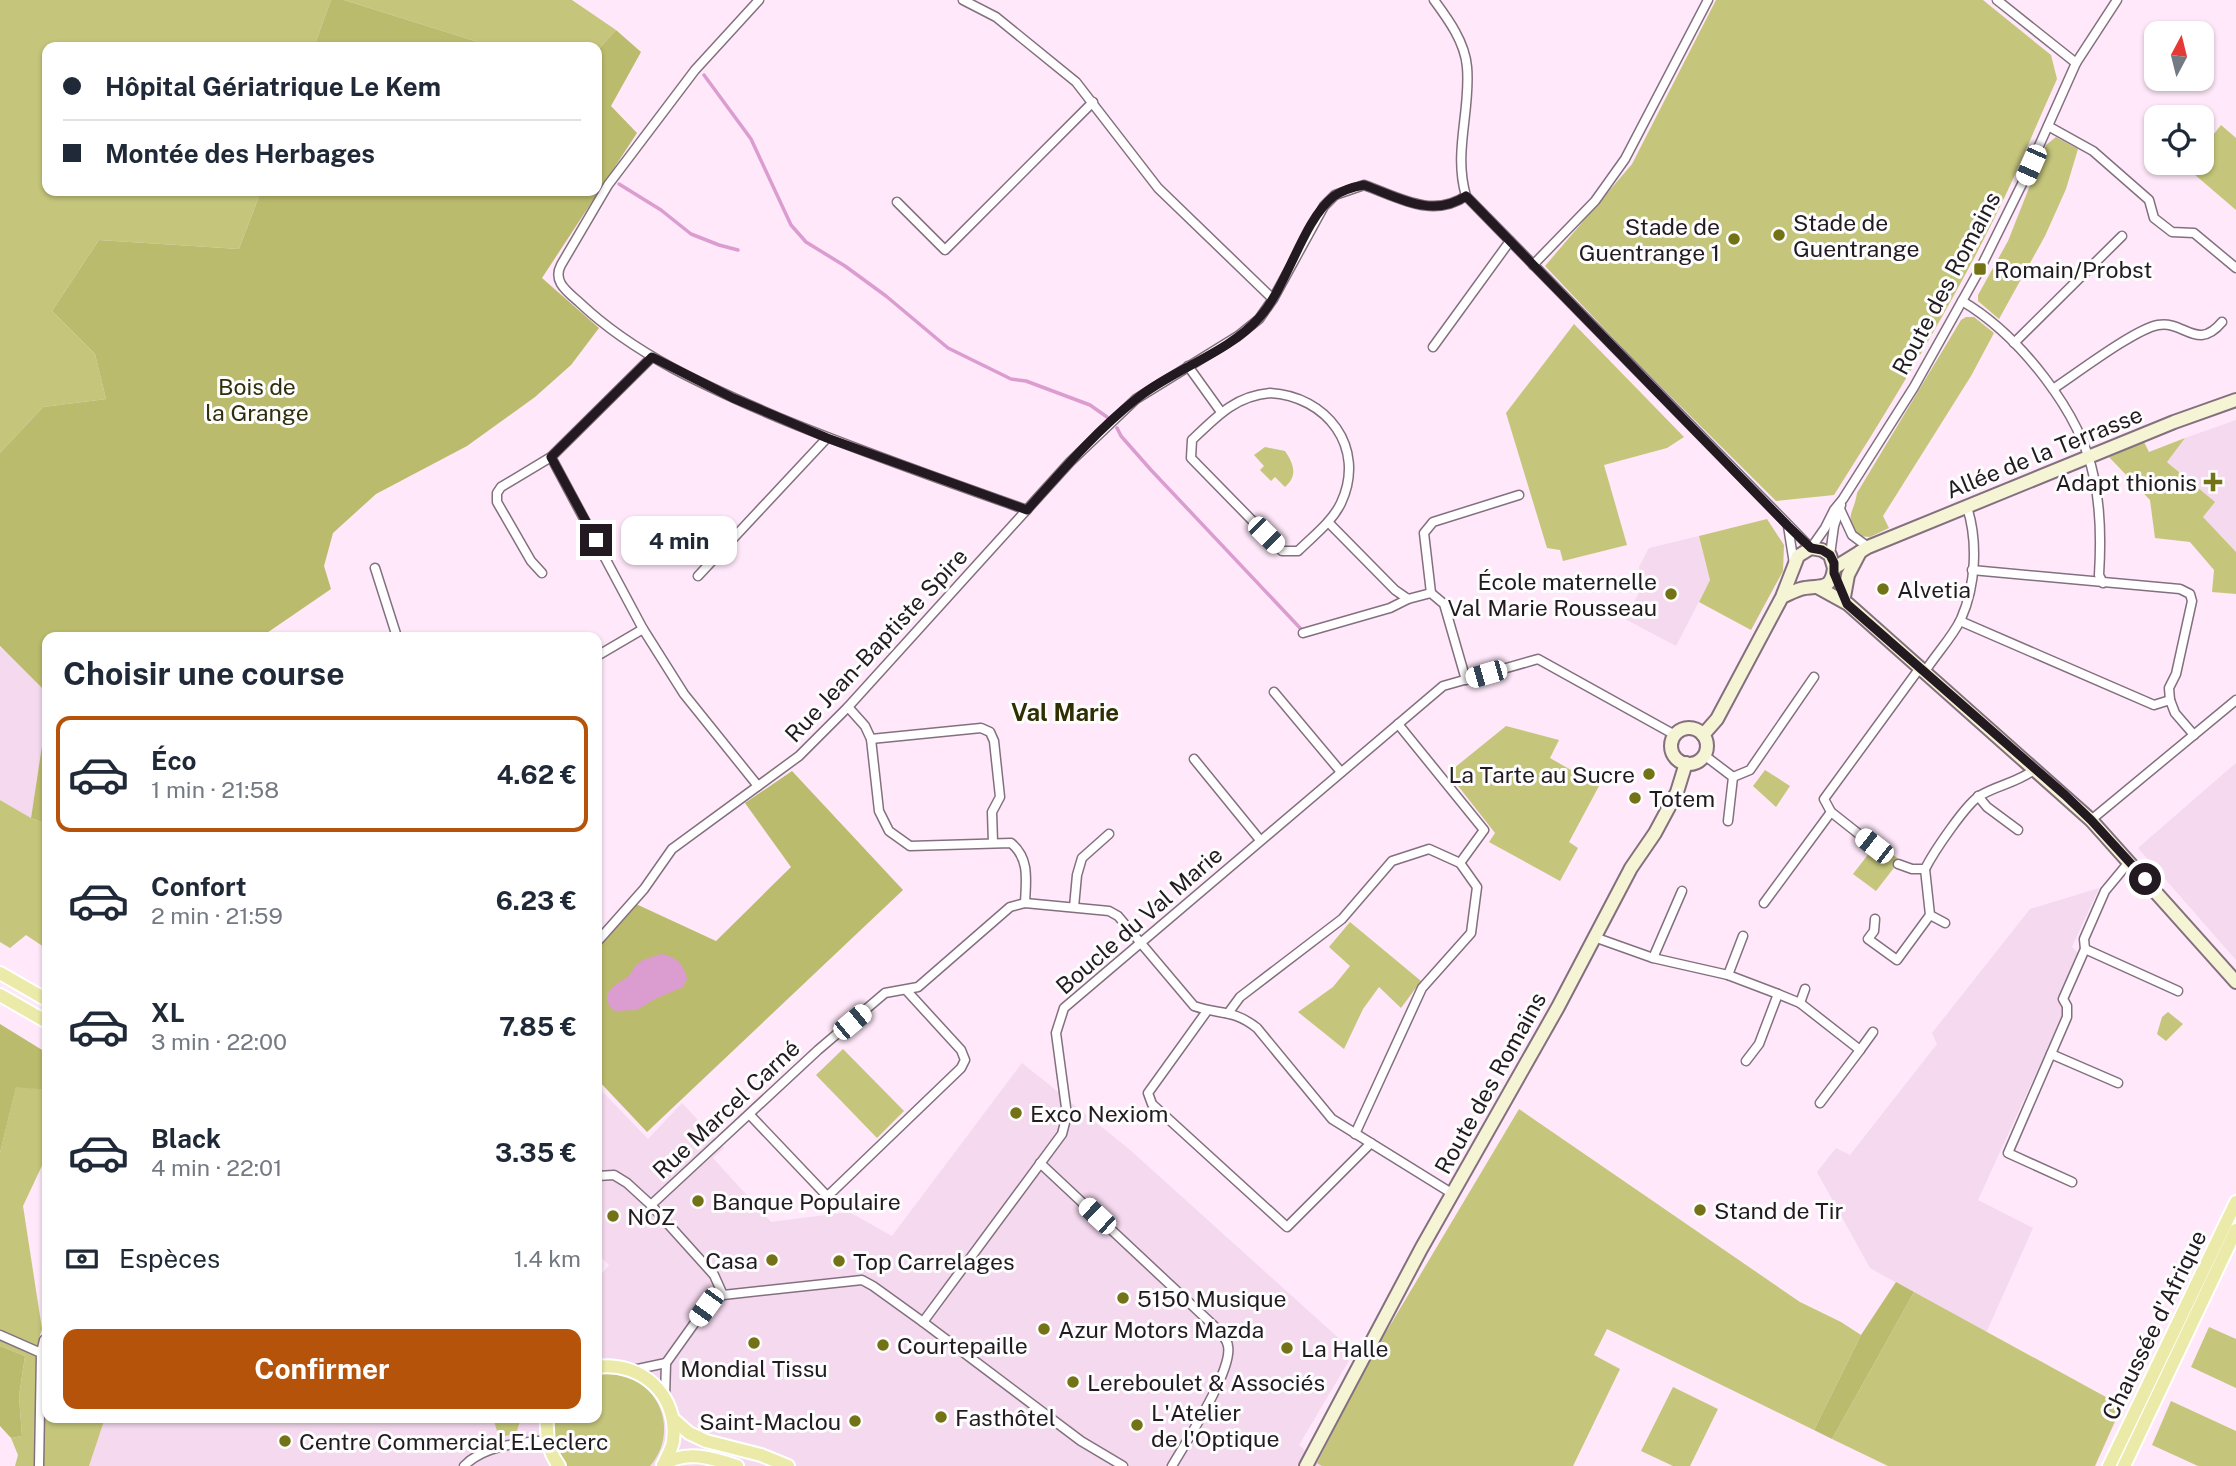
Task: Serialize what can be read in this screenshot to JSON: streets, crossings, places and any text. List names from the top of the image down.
{
  "streets": {
    "main road": ["Chaussée d'Afrique"],
    "street": [
      "Route des Romains",
      "Allée de la Terrasse",
      "Rue Jean-Baptiste Spire",
      "Boucle du Val Marie",
      "Rue Marcel Carné"
    ]
  },
  "crossings": [
    ["Route des Romains", "Allée de la Terrasse"],
    ["Route des Romains", "Boucle du Val Marie"]
  ],
  "districts": ["Val Marie"],
  "parks": ["Bois de la Grange"],
  "places": {
    "other": [
      "Stade de Guentrange",
      "Stade de Guentrange 1",
      "Alvetia",
      "École maternelle Val Marie Rousseau",
      "La Tarte au Sucre",
      "Totem",
      "Exco Nexiom",
      "Banque Populaire",
      "Stand de Tir",
      "NOZ",
      "Casa",
      "Top Carrelages",
      "5150 Musique",
      "Azur Motors Mazda",
      "Mondial Tissu",
      "Courtepaille",
      "La Halle",
      "Lereboulet & Associés",
      "Fasthôtel",
      "Saint-Maclou",
      "L'Atelier de l'Optique",
      "Centre Commercial E.Leclerc"
    ],
    "transit": ["Romain/Probst"],
    "health": ["Adapt thionis"]
  },
  "north": "top",
  "page": {
    "banner": ["Hôpital Gériatrique Le Kem", "Montée des Herbages"],
    "bubble": "4 min",
    "heading": "Choisir une course",
    "list": [
      {
        "name": "Éco",
        "note": "1 min · 21:58",
        "value": "4.62 €"
      },
      {
        "name": "Confort",
        "note": "2 min · 21:59",
        "value": "6.23 €"
      },
      {
        "name": "XL",
        "note": "3 min · 22:00",
        "value": "7.85 €"
      },
      {
        "name": "Black",
        "note": "4 min · 22:01",
        "value": "3.35 €"
      }
    ],
    "pay": ["Espèces", "1.4 km"],
    "buttons": "Confirmer"
  }
}
